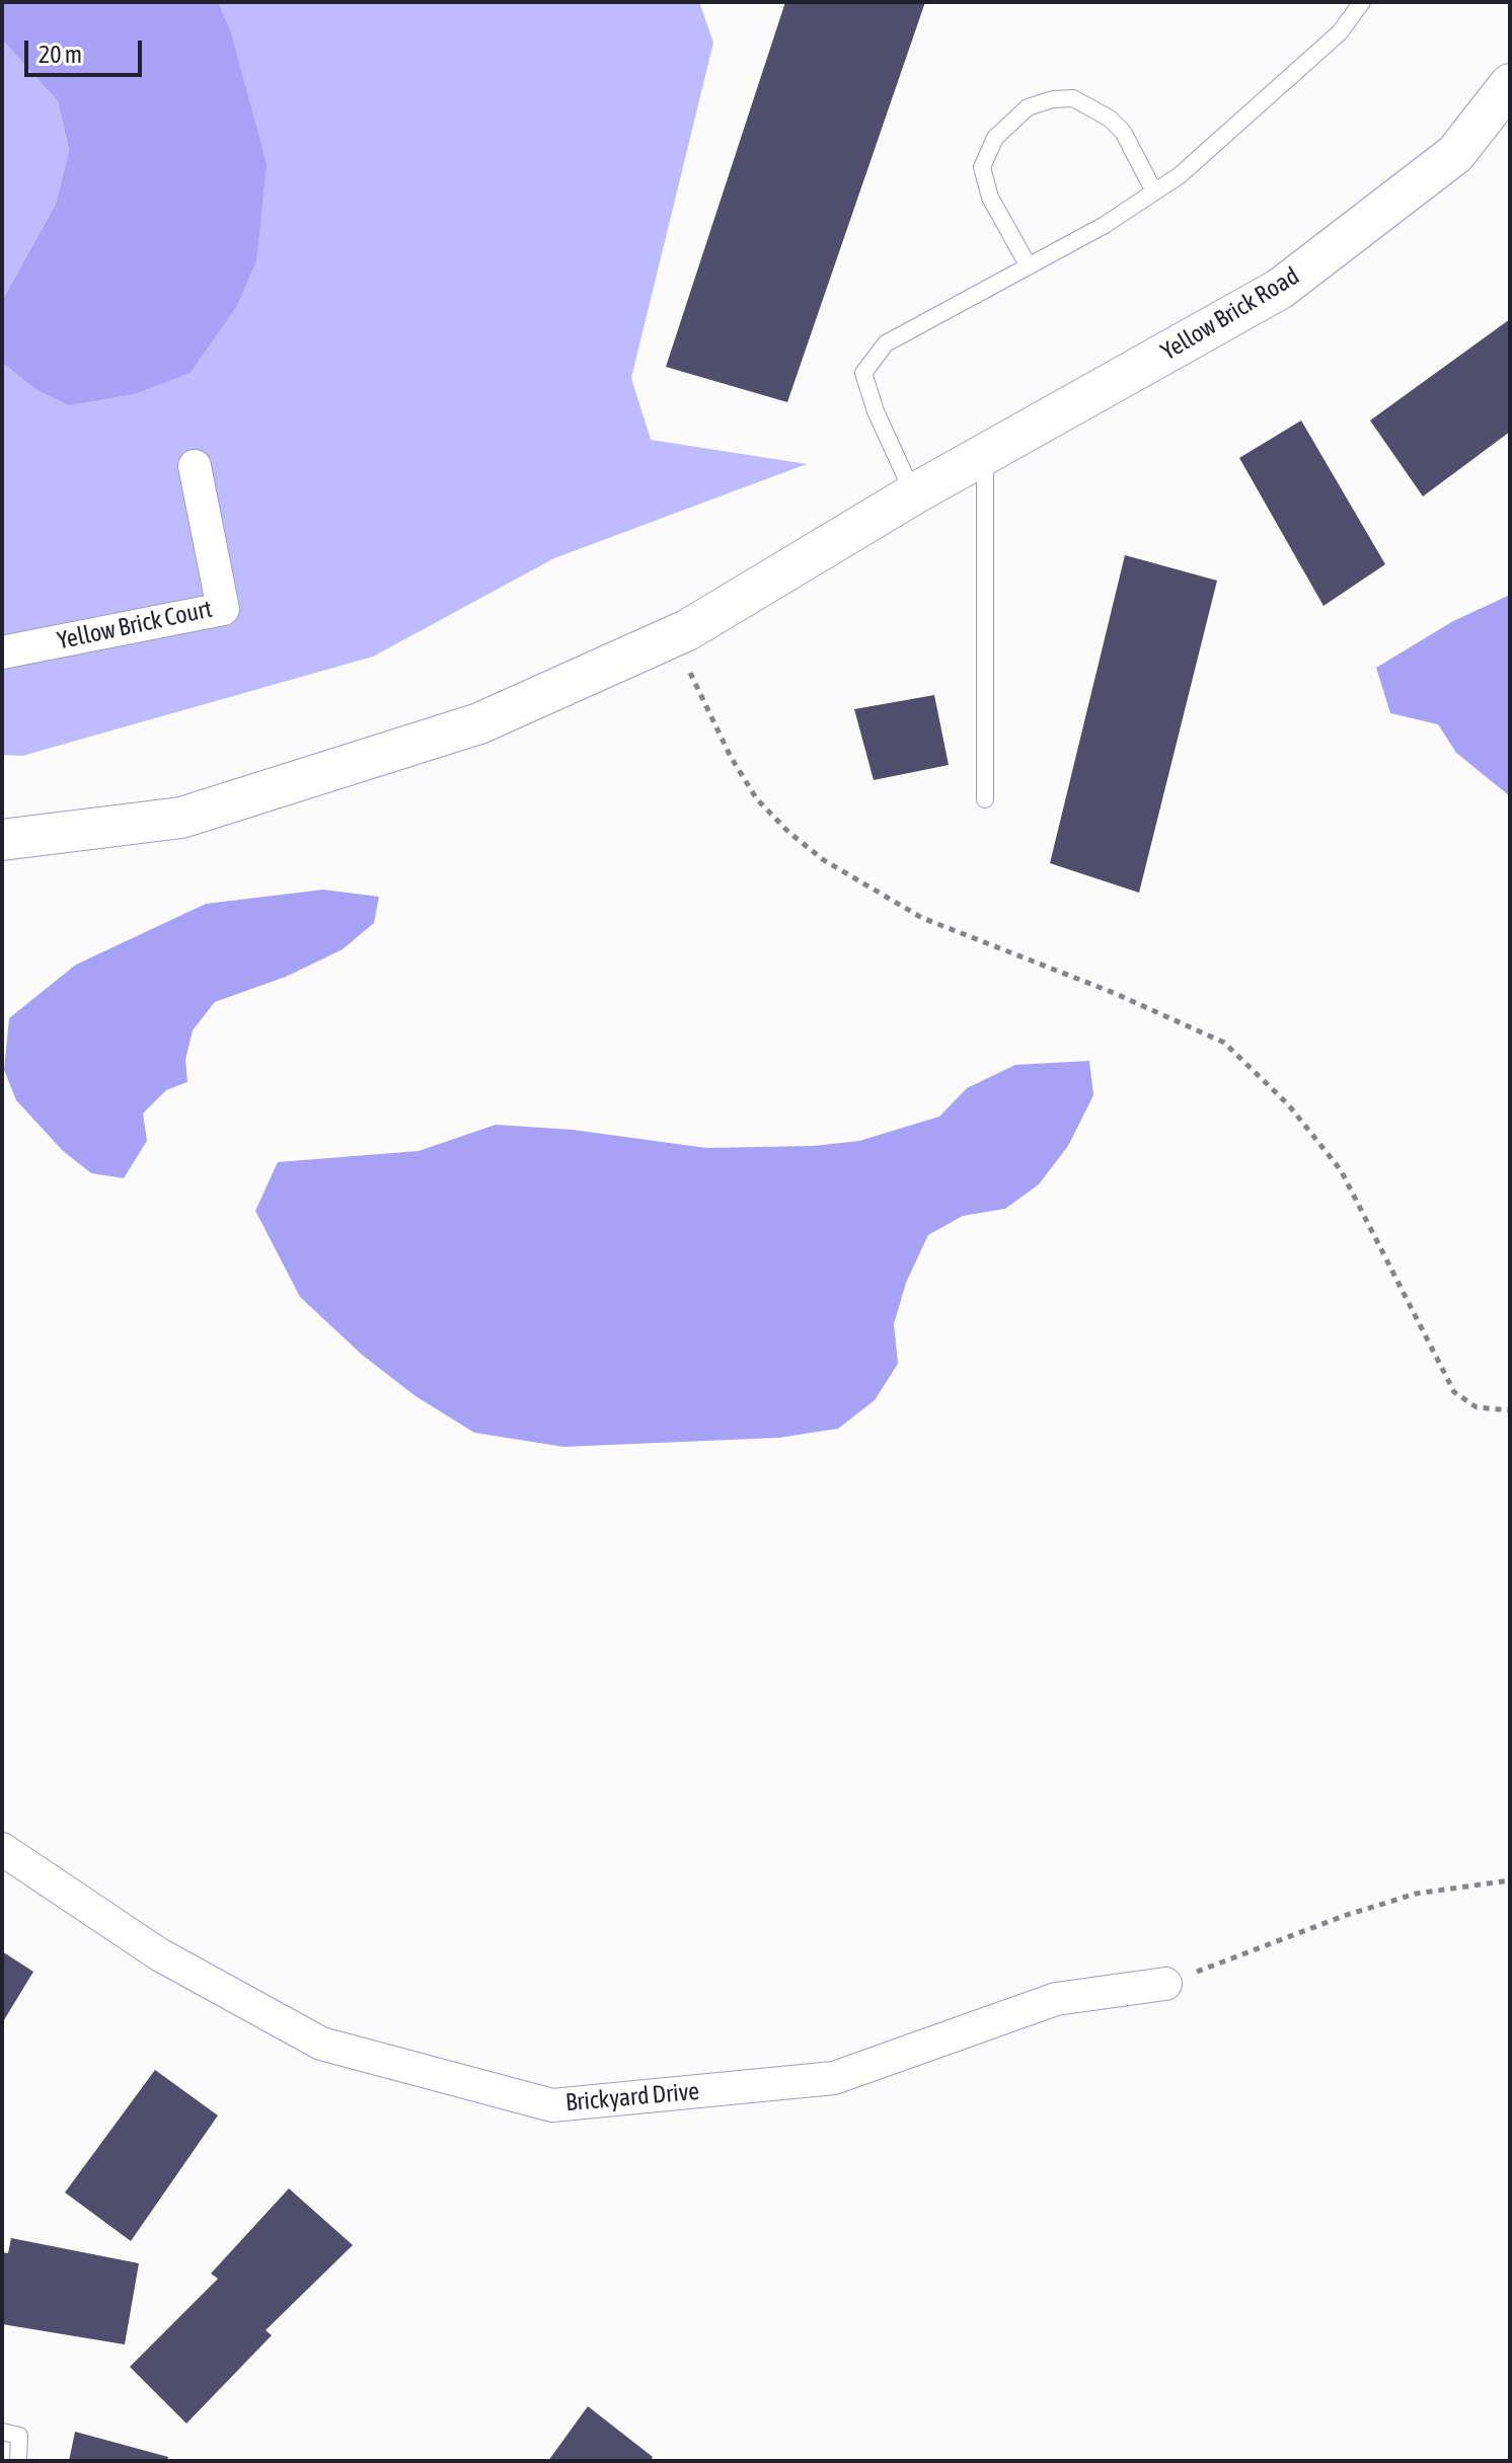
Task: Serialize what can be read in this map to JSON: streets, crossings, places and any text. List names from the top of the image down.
{
  "streets": {
    "street": ["Yellow Brick Road", "Yellow Brick Court", "Brickyard Drive"]
  },
  "scale_bar": "20 m"
}
